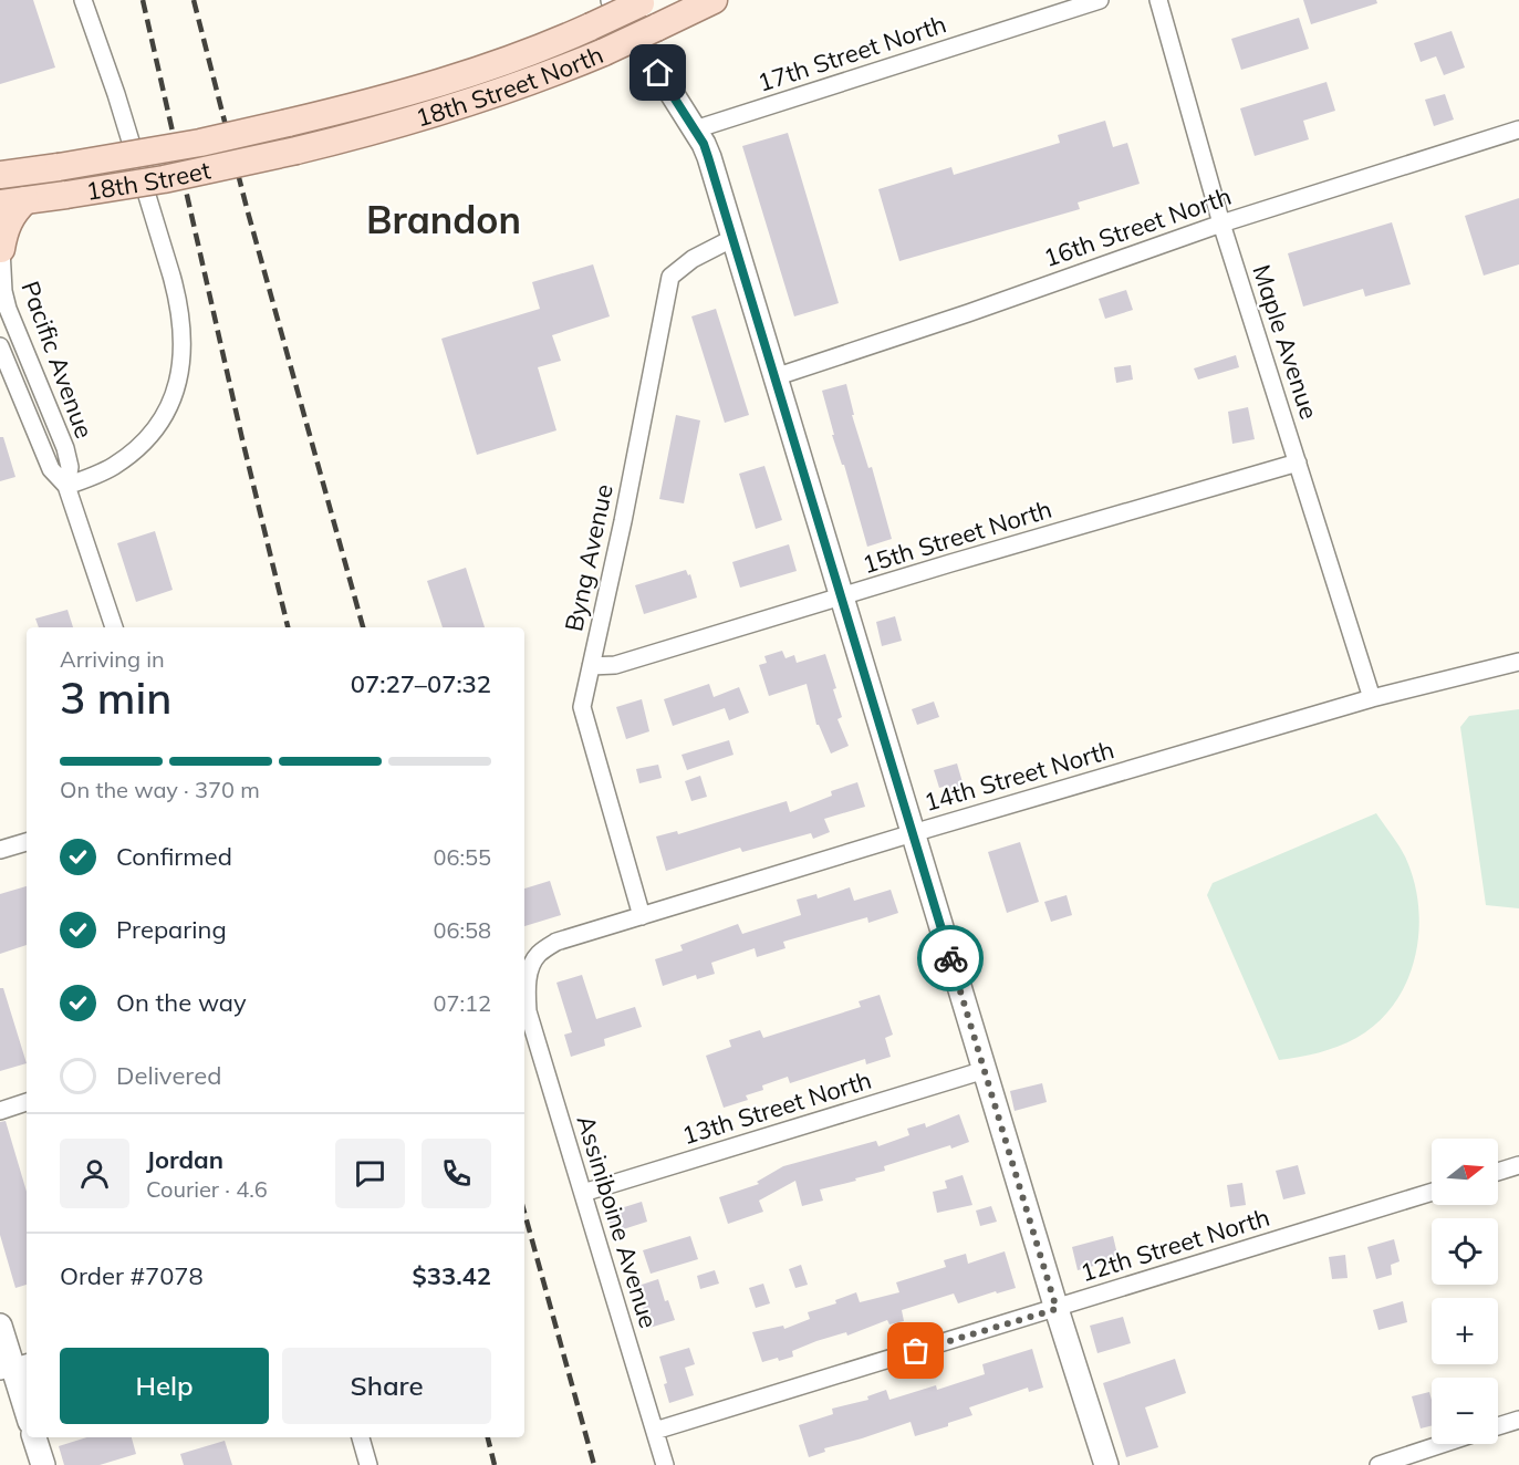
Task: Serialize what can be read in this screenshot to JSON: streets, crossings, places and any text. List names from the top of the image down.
{
  "streets": {
    "main road": ["18th Street North", "18th Street"],
    "street": [
      "17th Street North",
      "16th Street North",
      "Maple Avenue",
      "Pacific Avenue",
      "15th Street North",
      "Byng Avenue",
      "14th Street North",
      "13th Street North",
      "Assiniboine Avenue",
      "12th Street North"
    ]
  },
  "crossings": [
    ["18th Street North", "18th Street"],
    ["16th Street North", "Maple Avenue"],
    ["Maple Avenue", "15th Street North"],
    ["Maple Avenue", "14th Street North"],
    ["15th Street North", "Byng Avenue"],
    ["Byng Avenue", "14th Street North"],
    ["14th Street North", "Assiniboine Avenue"],
    ["13th Street North", "Assiniboine Avenue"],
    ["Assiniboine Avenue", "12th Street North"]
  ],
  "districts": ["Brandon"],
  "north": "right",
  "page": {
    "heading": ["3 min", "Arriving in", "07:27–07:32"],
    "panel": [
      "Jordan",
      "Courier · 4.6",
      "Order #7078",
      "$33.42"
    ],
    "bar": "On the way · 370 m",
    "list": [
      ["Confirmed", "06:55"],
      ["Preparing", "06:58"],
      ["On the way", "07:12"],
      "Delivered"
    ],
    "map_buttons": ["+", "−"],
    "buttons": ["Help", "Share"]
  }
}
